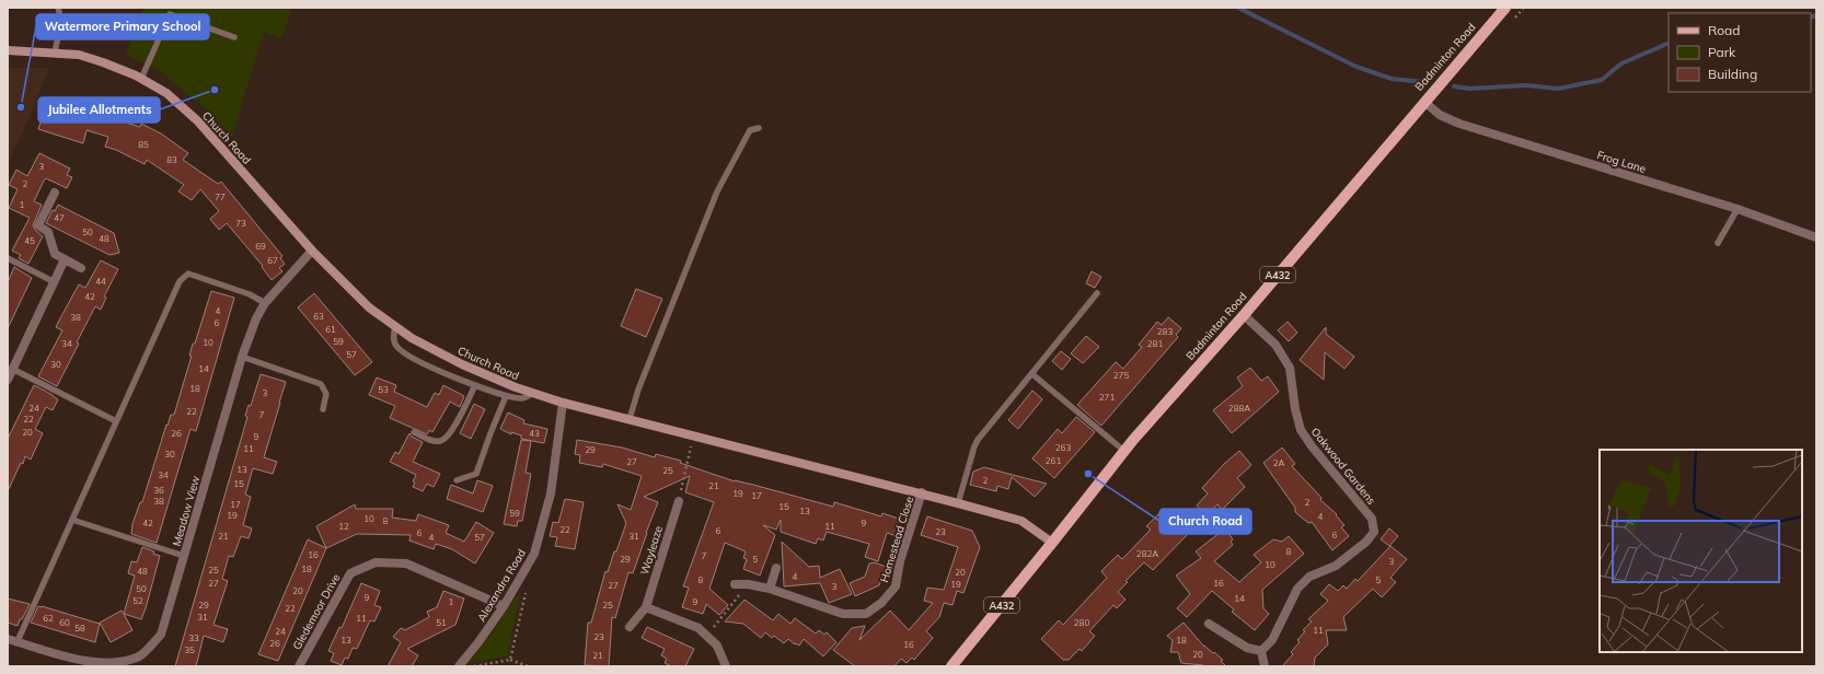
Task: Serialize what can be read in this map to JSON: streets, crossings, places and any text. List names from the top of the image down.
{
  "streets": {
    "main road": ["Badminton Road", "A432"],
    "street": [
      "Church Road",
      "Frog Lane",
      "Oakwood Gardens",
      "Meadow View",
      "Homestead Close",
      "Wayleaze",
      "Alexandra Road",
      "Gledemoor Drive"
    ]
  },
  "crossings": [
    ["Badminton Road", "Church Road"],
    ["Badminton Road", "Frog Lane"],
    ["Badminton Road", "Oakwood Gardens"],
    ["Church Road", "Meadow View"],
    ["Church Road", "Homestead Close"],
    ["Church Road", "Alexandra Road"],
    ["Alexandra Road", "Gledemoor Drive"]
  ],
  "places": ["Jubilee Allotments", "Watermore Primary School", "Church Road"],
  "house_numbers": [
    "85",
    "83",
    "3",
    "2",
    "77",
    "1",
    "47",
    "73",
    "50",
    "48",
    "45",
    "69",
    "67",
    "44",
    "42",
    "4",
    "63",
    "38",
    "6",
    "61",
    "283",
    "59",
    "10",
    "34",
    "281",
    "57",
    "30",
    "14",
    "275",
    "18",
    "53",
    "3",
    "271",
    "24",
    "288A",
    "22",
    "7",
    "22",
    "20",
    "26",
    "43",
    "9",
    "263",
    "11",
    "29",
    "30",
    "261",
    "27",
    "2A",
    "13",
    "25",
    "34",
    "2",
    "15",
    "21",
    "36",
    "19",
    "17",
    "38",
    "2",
    "17",
    "15",
    "13",
    "59",
    "19",
    "4",
    "10",
    "8",
    "42",
    "9",
    "12",
    "11",
    "22",
    "6",
    "23",
    "6",
    "6",
    "21",
    "31",
    "4",
    "57",
    "8",
    "282A",
    "16",
    "7",
    "29",
    "5",
    "3",
    "10",
    "18",
    "25",
    "48",
    "20",
    "4",
    "8",
    "5",
    "27",
    "16",
    "19",
    "27",
    "3",
    "50",
    "20",
    "9",
    "14",
    "52",
    "1",
    "9",
    "29",
    "25",
    "22",
    "31",
    "62",
    "11",
    "60",
    "51",
    "280",
    "58",
    "11",
    "24",
    "23",
    "33",
    "13",
    "18",
    "26",
    "16",
    "35",
    "20",
    "21"
  ],
  "legend": ["Road", "Park", "Building"]
}
